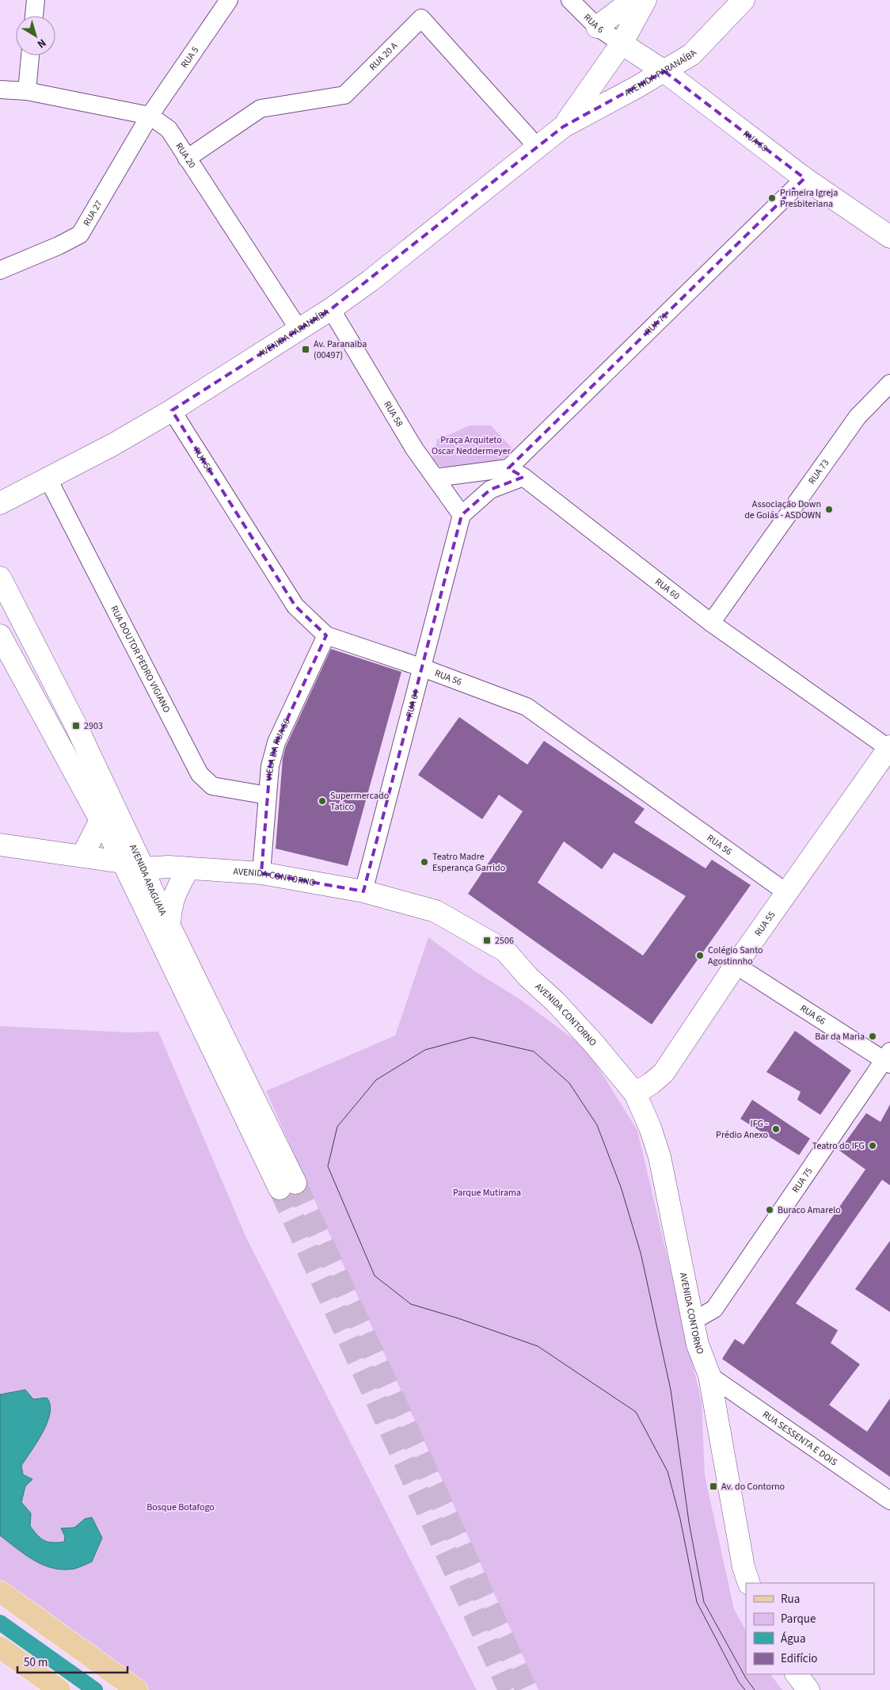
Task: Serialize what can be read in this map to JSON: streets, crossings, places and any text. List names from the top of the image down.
{
  "streets": {
    "main road": [
      "AVENIDA PARANAÍBA",
      "RUA 68",
      "AVENIDA CONTORNO",
      "AVENIDA ARAGUAIA",
      "RUA 55"
    ],
    "street": [
      "RUA 6",
      "RUA 20 A",
      "RUA 5",
      "RUA 20",
      "RUA 27",
      "RUA 71",
      "RUA 58",
      "RUA 56",
      "RUA 73",
      "RUA 60",
      "RUA DOUTOR PEDRO VIGIANO",
      "RUA 64",
      "VIELA DA RUA 56",
      "RUA 66",
      "RUA 75",
      "RUA SESSENTA E DOIS"
    ]
  },
  "crossings": [
    ["RUA 6", "AVENIDA PARANAÍBA"],
    ["RUA 6", "RUA 68"],
    ["RUA 20 A", "AVENIDA PARANAÍBA"],
    ["RUA 20 A", "RUA 20"],
    ["RUA 5", "RUA 20"],
    ["RUA 5", "RUA 27"],
    ["AVENIDA PARANAÍBA", "RUA 68"],
    ["AVENIDA PARANAÍBA", "RUA 20"],
    ["AVENIDA PARANAÍBA", "RUA 58"],
    ["AVENIDA PARANAÍBA", "RUA 56"],
    ["AVENIDA PARANAÍBA", "RUA DOUTOR PEDRO VIGIANO"],
    ["RUA 68", "RUA 71"],
    ["RUA 20", "RUA 27"],
    ["RUA 71", "RUA 60"],
    ["RUA 58", "RUA 64"],
    ["RUA 56", "RUA 64"],
    ["RUA 56", "VIELA DA RUA 56"],
    ["RUA 56", "RUA 55"],
    ["RUA 73", "RUA 60"],
    ["RUA 60", "RUA 55"],
    ["RUA DOUTOR PEDRO VIGIANO", "VIELA DA RUA 56"],
    ["RUA 64", "AVENIDA CONTORNO"],
    ["VIELA DA RUA 56", "AVENIDA CONTORNO"],
    ["AVENIDA CONTORNO", "AVENIDA ARAGUAIA"],
    ["AVENIDA CONTORNO", "RUA 55"],
    ["AVENIDA CONTORNO", "RUA 75"],
    ["AVENIDA CONTORNO", "RUA SESSENTA E DOIS"],
    ["RUA 55", "RUA 66"],
    ["RUA 66", "RUA 75"]
  ],
  "parks": ["Praça Arquiteto Oscar Neddermeyer", "Parque Mutirama", "Bosque Botafogo"],
  "places": {
    "other": [
      "Primeira Igreja Presbiteriana",
      "Associação Down de Goiás - ASDOWN",
      "Supermercado Tatico",
      "Teatro Madre Esperança Garrido",
      "Colégio Santo Agostinnho",
      "Bar da Maria",
      "IFG - Prédio Anexo",
      "Teatro do IFG",
      "Buraco Amarelo"
    ],
    "transit": [
      "Av. Paranaiba (00497)",
      "2903",
      "2506",
      "Av. do Contorno"
    ]
  },
  "legend": [
    "Rua",
    "Parque",
    "Água",
    "Edifício"
  ],
  "scale_bar": "50 m",
  "north": "bottom right"
}
